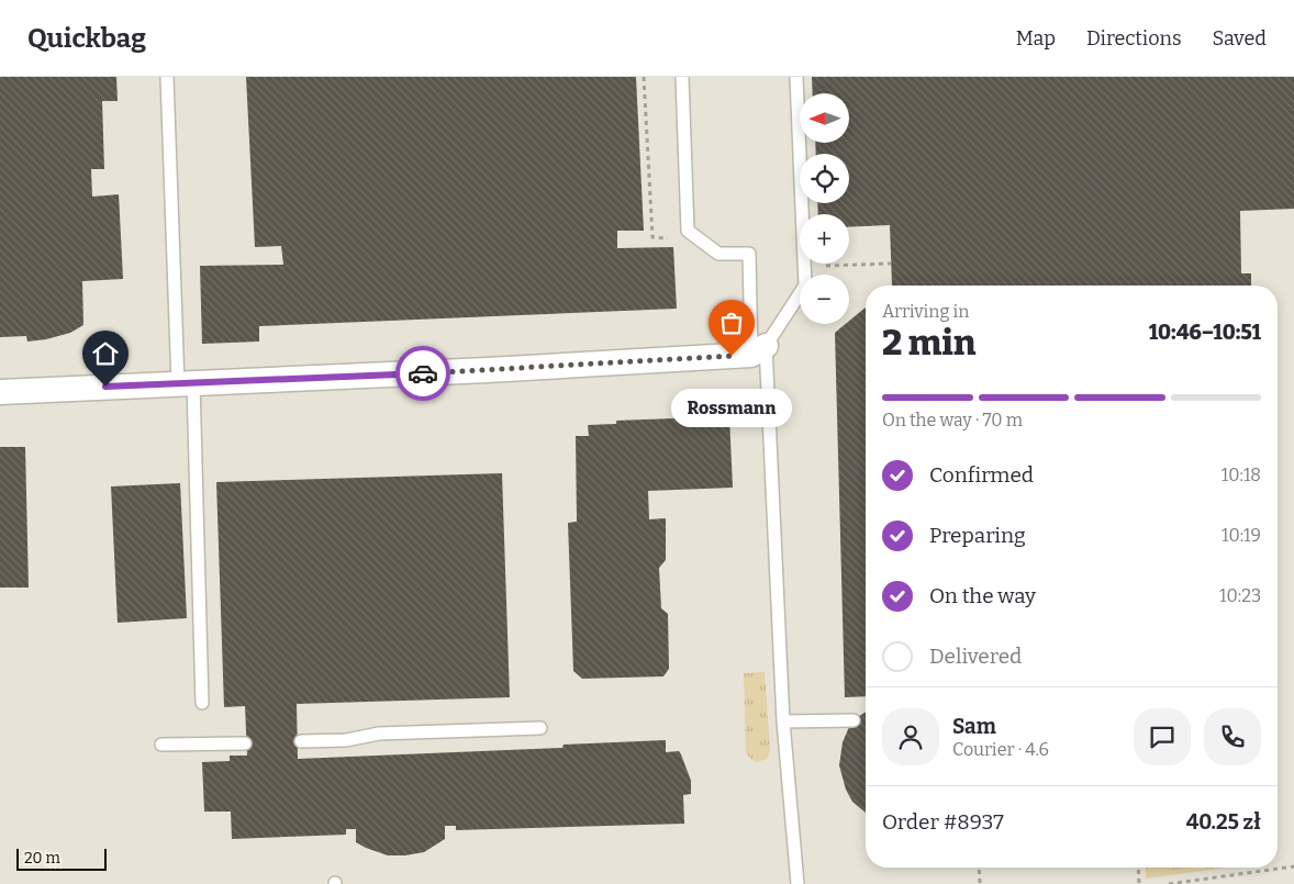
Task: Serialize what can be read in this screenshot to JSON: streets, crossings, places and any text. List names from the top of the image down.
{
  "places": ["Rossmann"],
  "scale_bar": "20 m",
  "north": "left",
  "page": {
    "header": "Quickbag",
    "nav": ["Map", "Directions", "Saved"],
    "map_buttons": ["+", "−"],
    "heading": ["2 min", "Arriving in", "10:46–10:51"],
    "panel": [
      "Sam",
      "Courier · 4.6",
      "Order #8937",
      "40.25 zł"
    ],
    "bar": "On the way · 70 m",
    "bubble": "Rossmann",
    "list": [
      ["Confirmed", "10:18"],
      ["Preparing", "10:19"],
      ["On the way", "10:23"],
      "Delivered"
    ],
    "scale": "20 m"
  }
}
